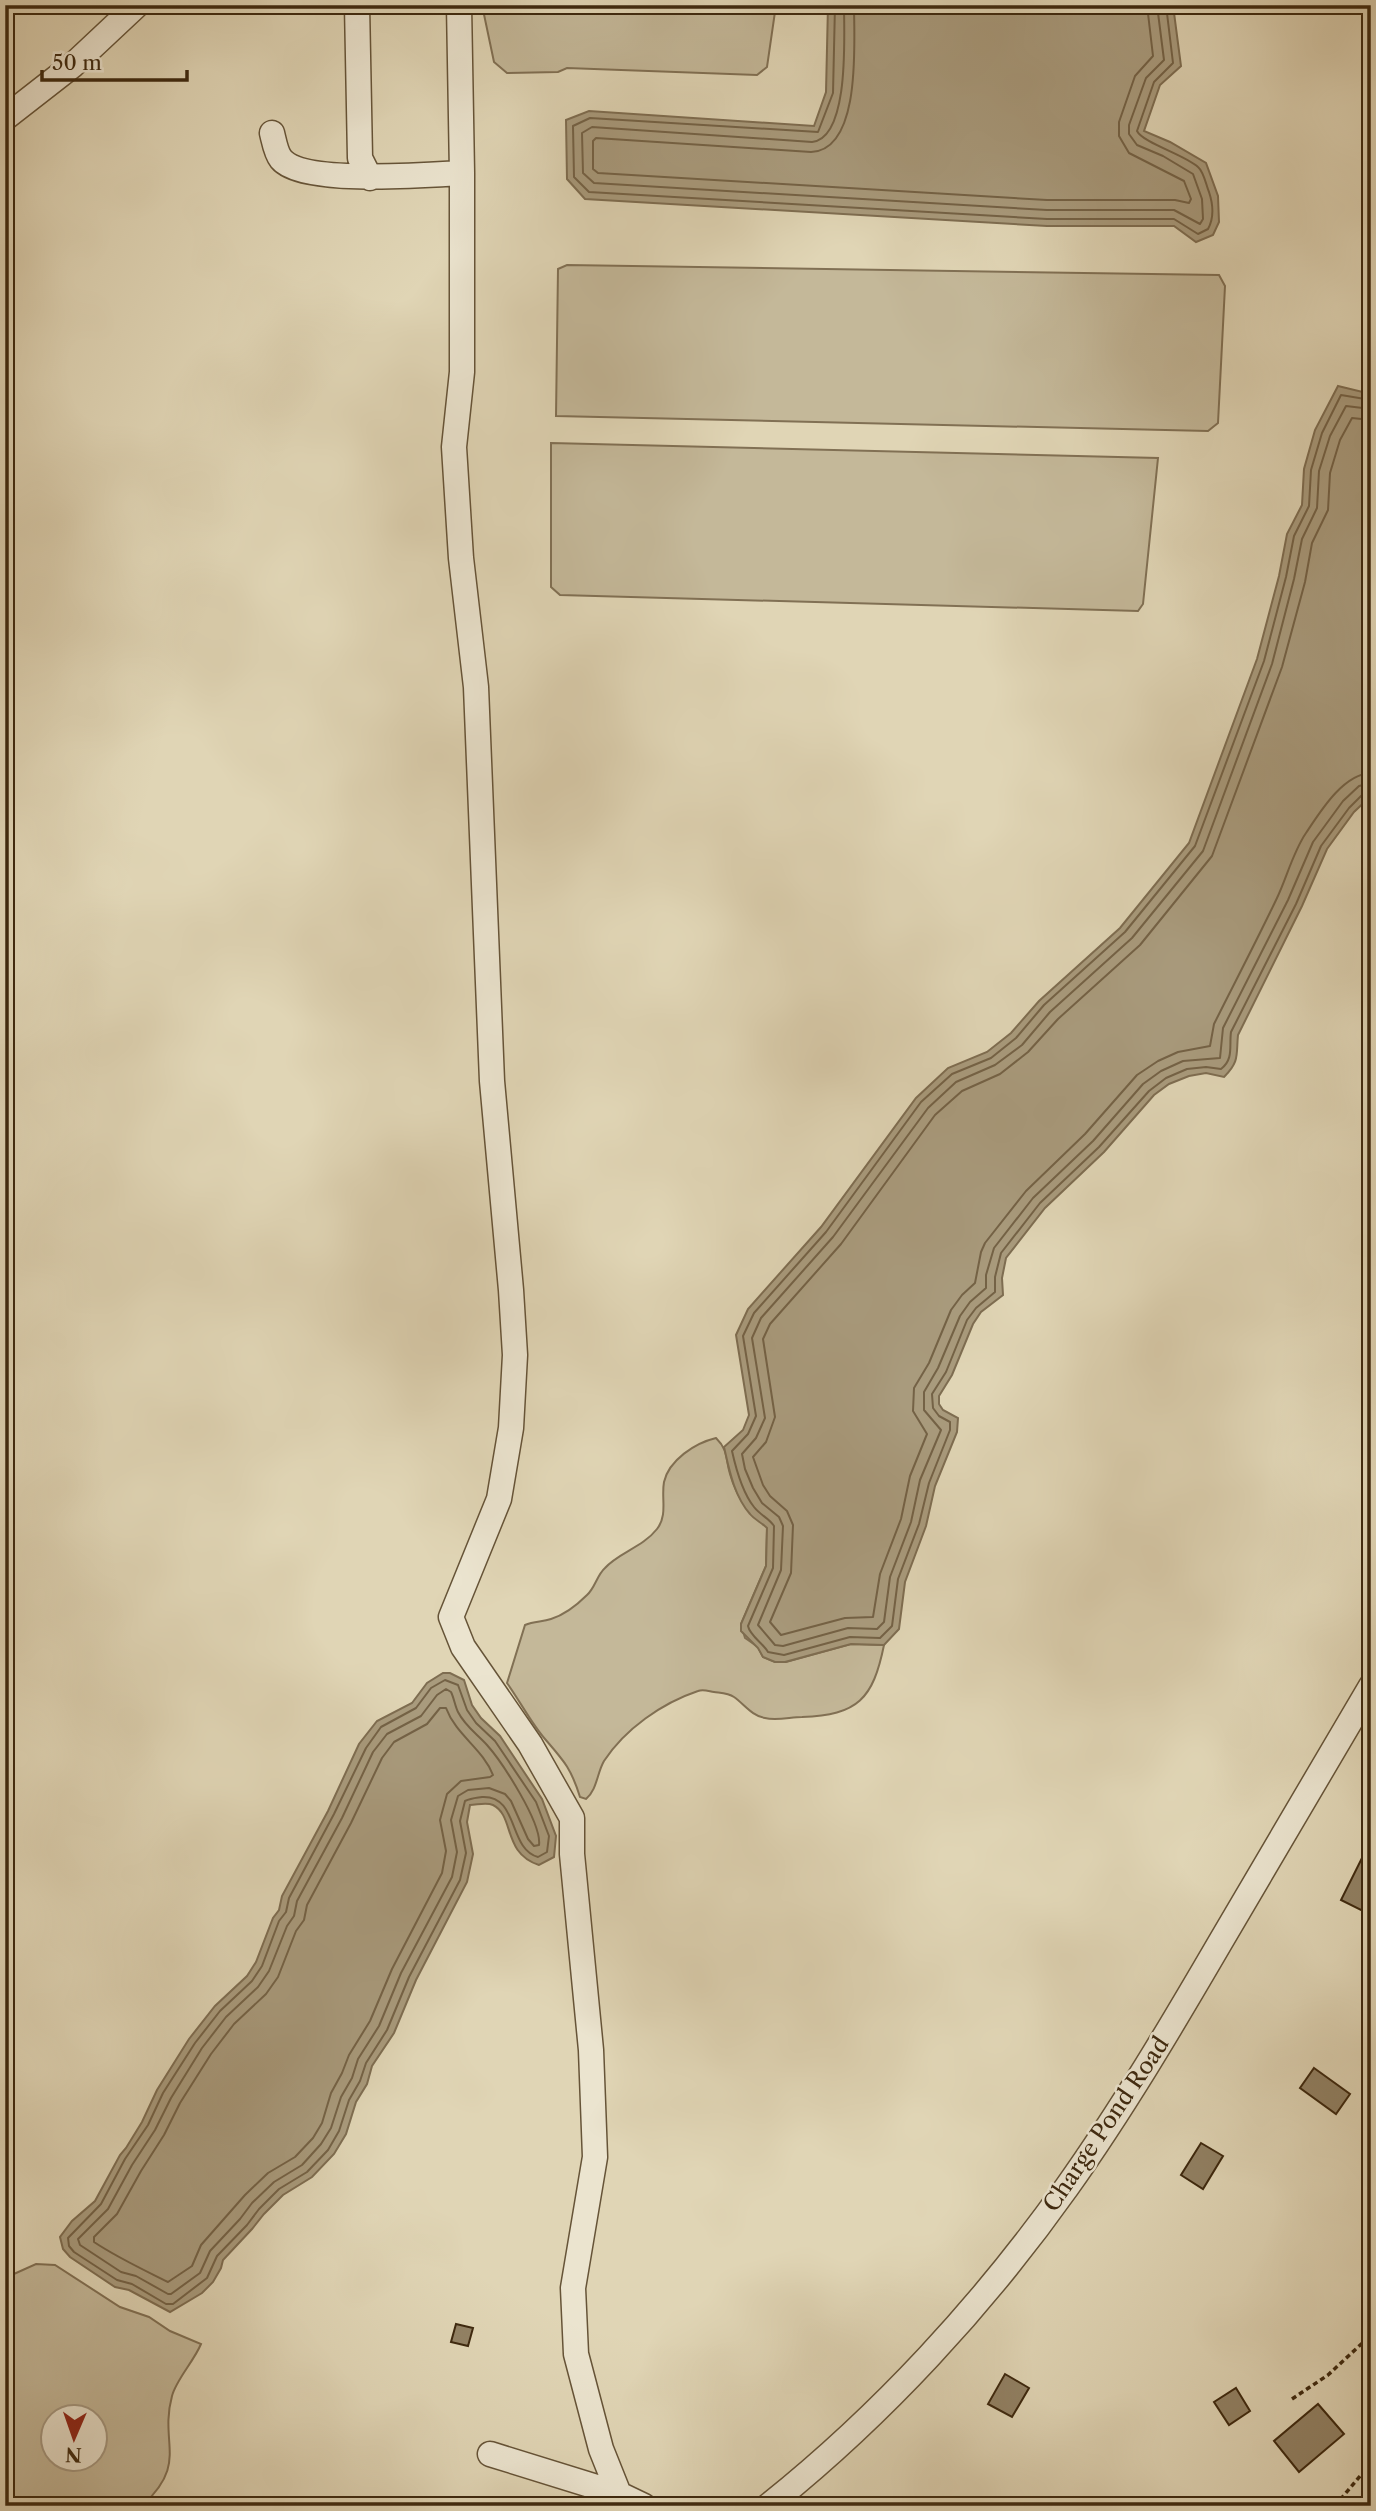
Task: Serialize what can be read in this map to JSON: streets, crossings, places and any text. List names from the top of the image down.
{
  "streets": {
    "street": ["Charge Pond Road"]
  },
  "scale_bar": "50 m",
  "north": "bottom"
}
